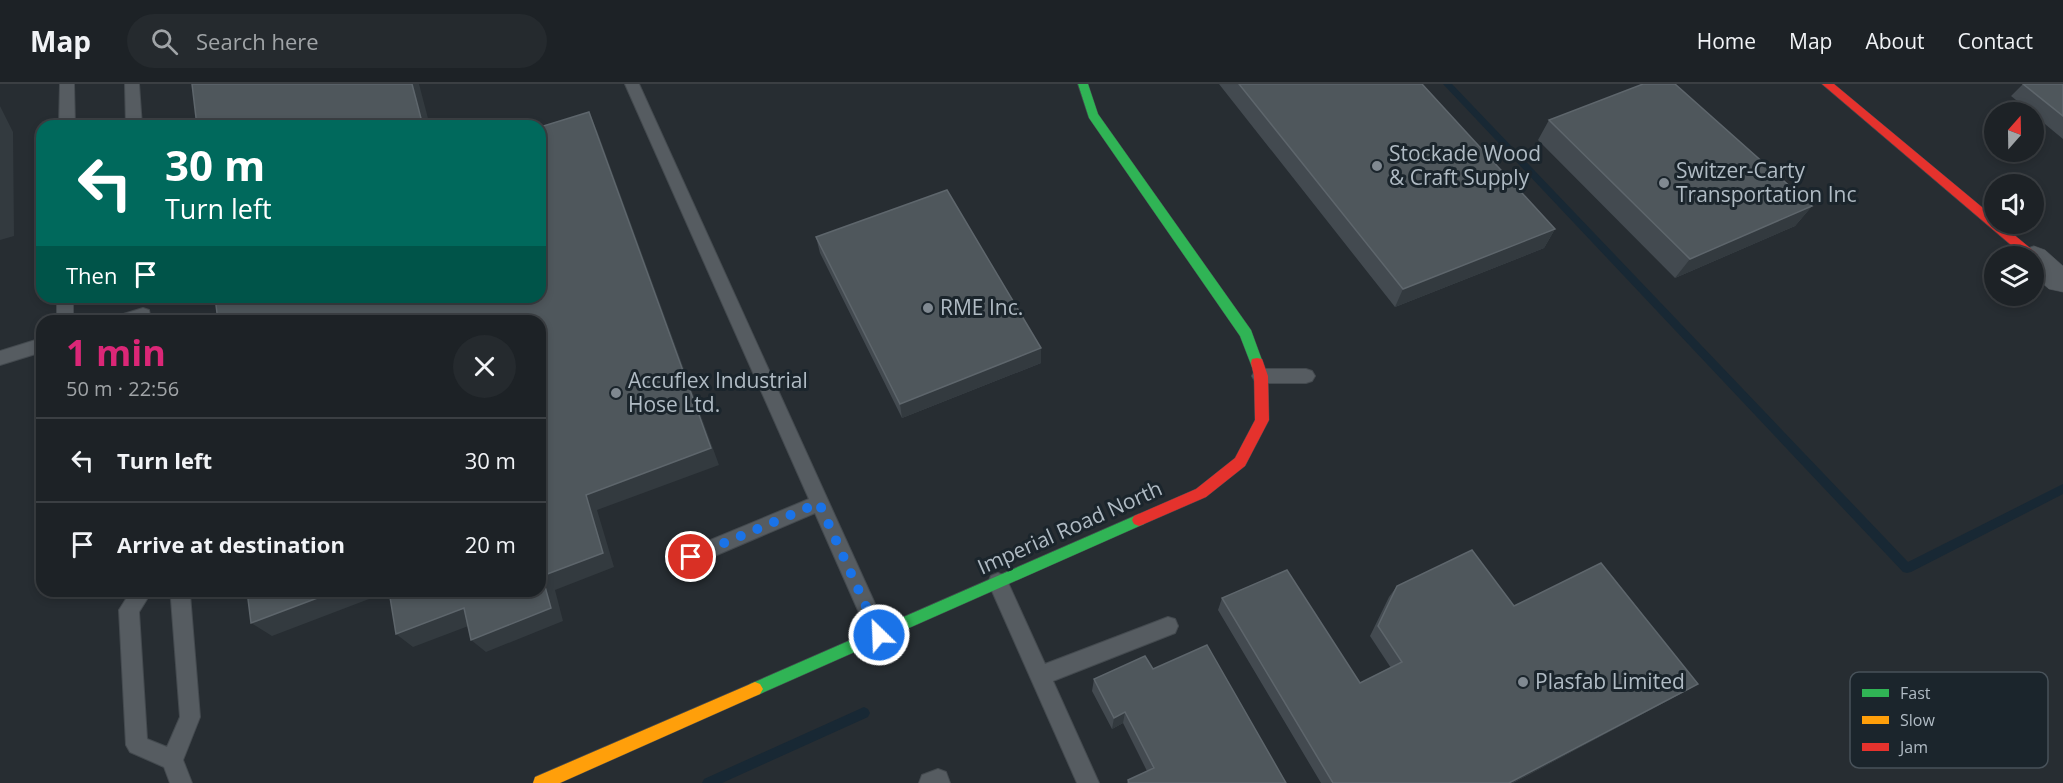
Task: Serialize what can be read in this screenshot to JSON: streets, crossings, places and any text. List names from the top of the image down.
{
  "streets": {
    "street": ["Imperial Road North"]
  },
  "places": [
    "Stockade Wood & Craft Supply",
    "Switzer-Carty Transportation Inc",
    "RME Inc.",
    "Accuflex Industrial Hose Ltd.",
    "Plasfab Limited"
  ],
  "legend": ["Fast", "Slow", "Jam"],
  "north": "top",
  "page": {
    "header": "Map",
    "search": "Search here",
    "nav": [
      "Home",
      "Map",
      "About",
      "Contact"
    ],
    "turn": ["30 m", "Turn left"],
    "then": "Then",
    "heading": ["1 min", "50 m · 22:56"],
    "list": [
      {
        "name": "Turn left",
        "value": "30 m"
      },
      {
        "name": "Arrive at destination",
        "value": "20 m"
      }
    ]
  }
}
